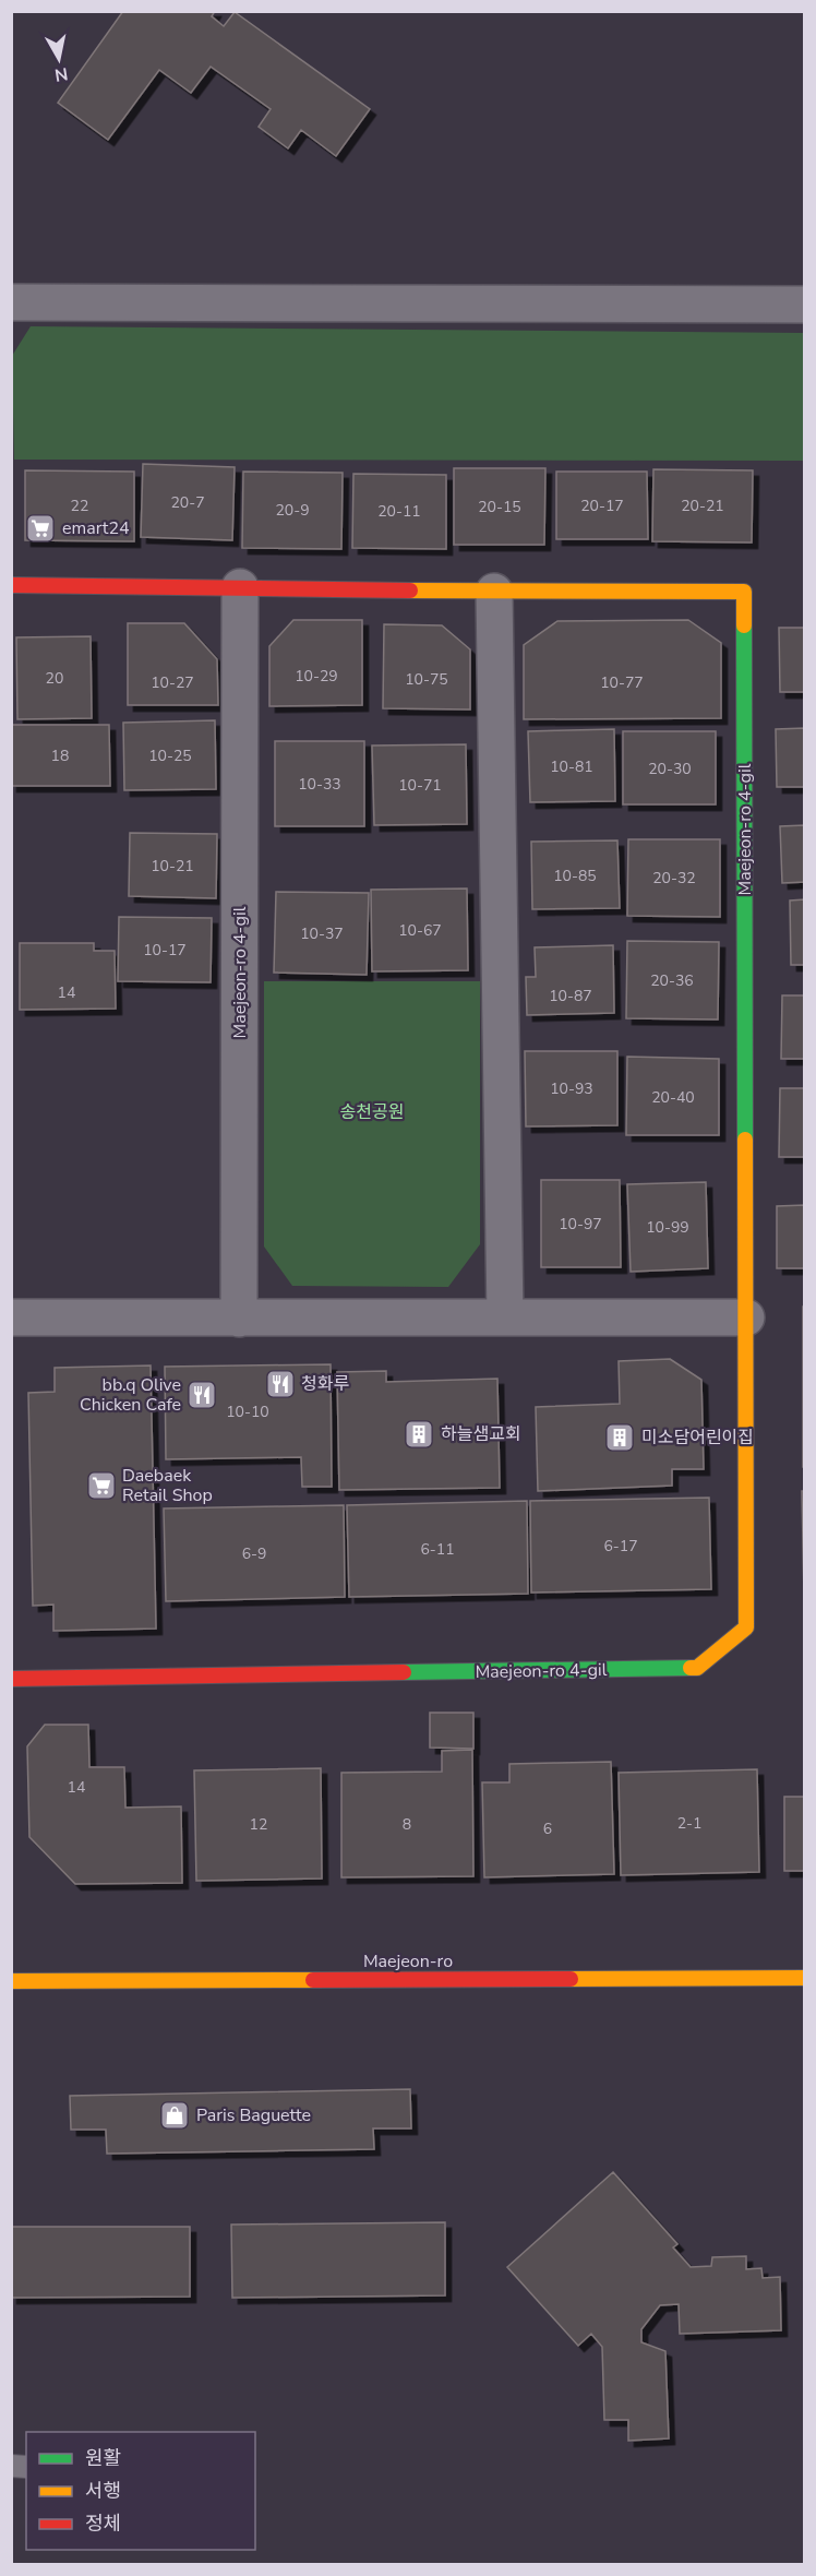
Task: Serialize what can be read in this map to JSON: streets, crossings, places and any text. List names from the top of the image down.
{
  "streets": {
    "street": ["Maejeon-ro 4-gil", "Maejeon-ro"]
  },
  "parks": ["송천공원"],
  "places": {
    "supermarket": ["emart24", "Daebaek Retail Shop"],
    "restaurant": ["청화루", "bb.q Olive Chicken Cafe"],
    "building": ["하늘샘교회", "미소담어린이집"],
    "shop": ["Paris Baguette"]
  },
  "house_numbers": [
    "20-7",
    "22",
    "20-17",
    "20-21",
    "20-15",
    "20-9",
    "20-11",
    "10-29",
    "20",
    "10-75",
    "10-27",
    "10-77",
    "18",
    "10-25",
    "10-81",
    "20-30",
    "10-33",
    "10-71",
    "10-21",
    "10-85",
    "20-32",
    "10-67",
    "10-37",
    "10-17",
    "20-36",
    "14",
    "10-87",
    "10-93",
    "20-40",
    "10-97",
    "10-99",
    "10-10",
    "6-17",
    "6-11",
    "6-9",
    "14",
    "2-1",
    "12",
    "8",
    "6"
  ],
  "legend": ["원활", "서행", "정체"],
  "north": "bottom"
}
